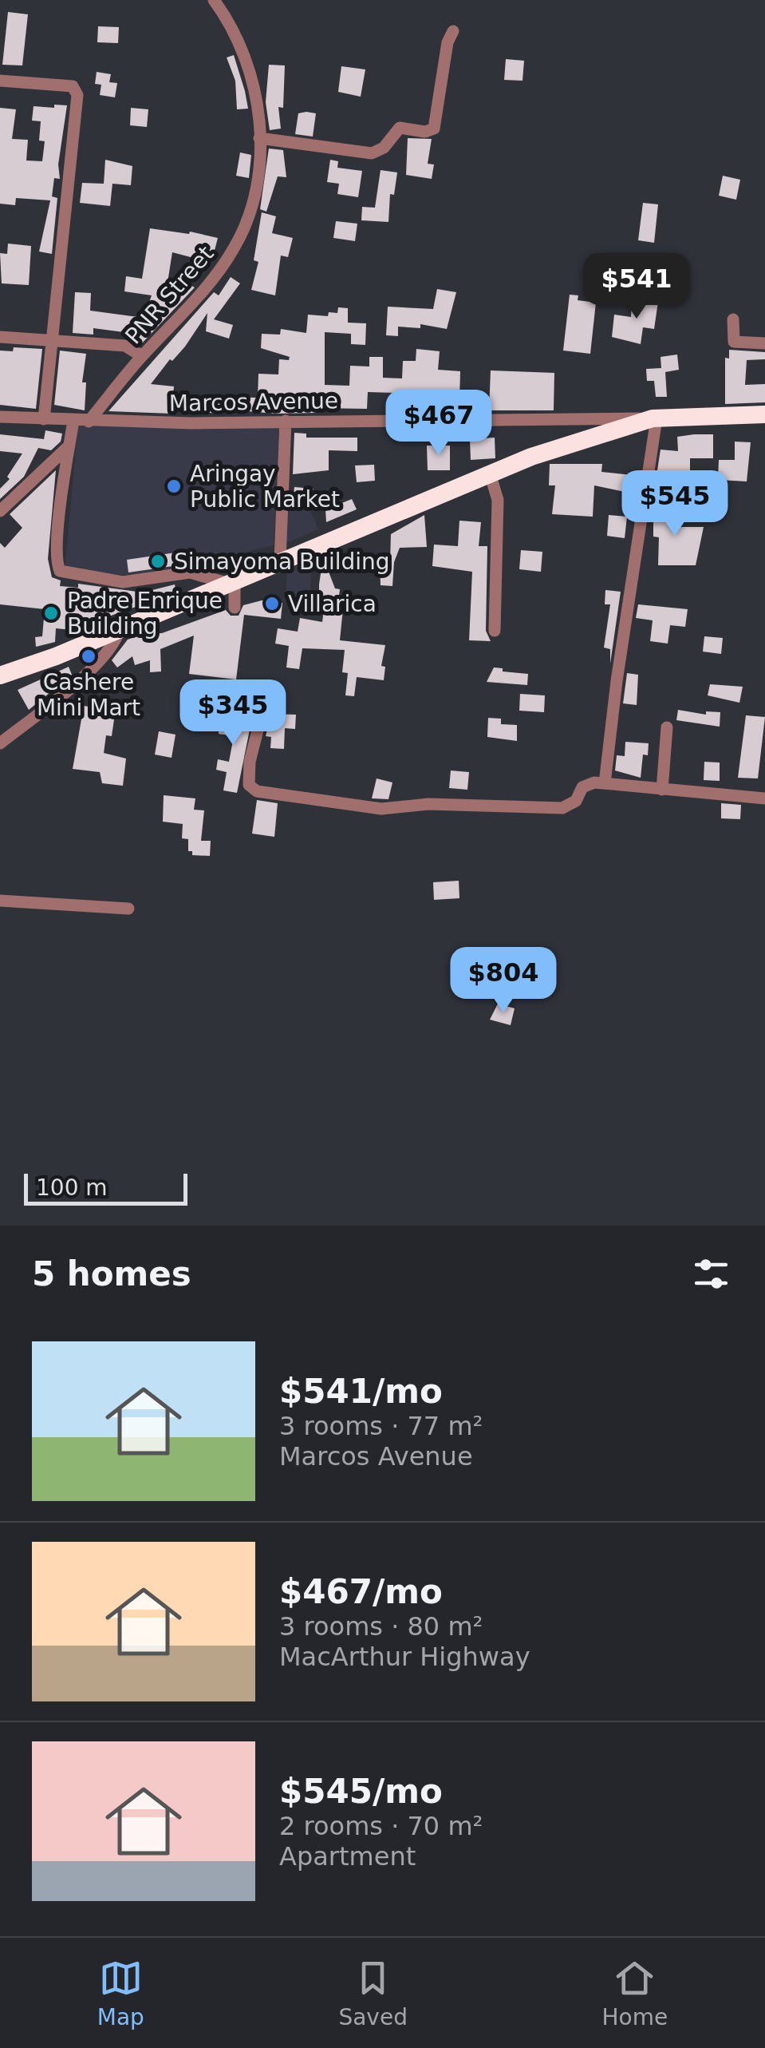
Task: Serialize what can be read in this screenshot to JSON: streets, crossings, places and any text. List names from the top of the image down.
{
  "streets": {
    "street": ["PNR Street", "Marcos Avenue"]
  },
  "crossings": [
    ["PNR Street", "Marcos Avenue"]
  ],
  "places": [
    "Aringay Public Market",
    "Simayoma Building",
    "Villarica",
    "Padre Enrique Building",
    "Cashere Mini Mart"
  ],
  "scale_bar": "100 m",
  "page": {
    "price": [
      "$541",
      "$467",
      "$545",
      "$345",
      "$804"
    ],
    "scale": "100 m",
    "heading": "5 homes",
    "list": [
      {
        "name": "$541/mo",
        "note": "3 rooms · 77 m² · Marcos Avenue"
      },
      {
        "name": "$467/mo",
        "note": "3 rooms · 80 m² · MacArthur Highway"
      },
      {
        "name": "$545/mo",
        "note": "2 rooms · 70 m² · Apartment"
      }
    ],
    "tabs": ["Map", "Saved", "Home"]
  }
}
